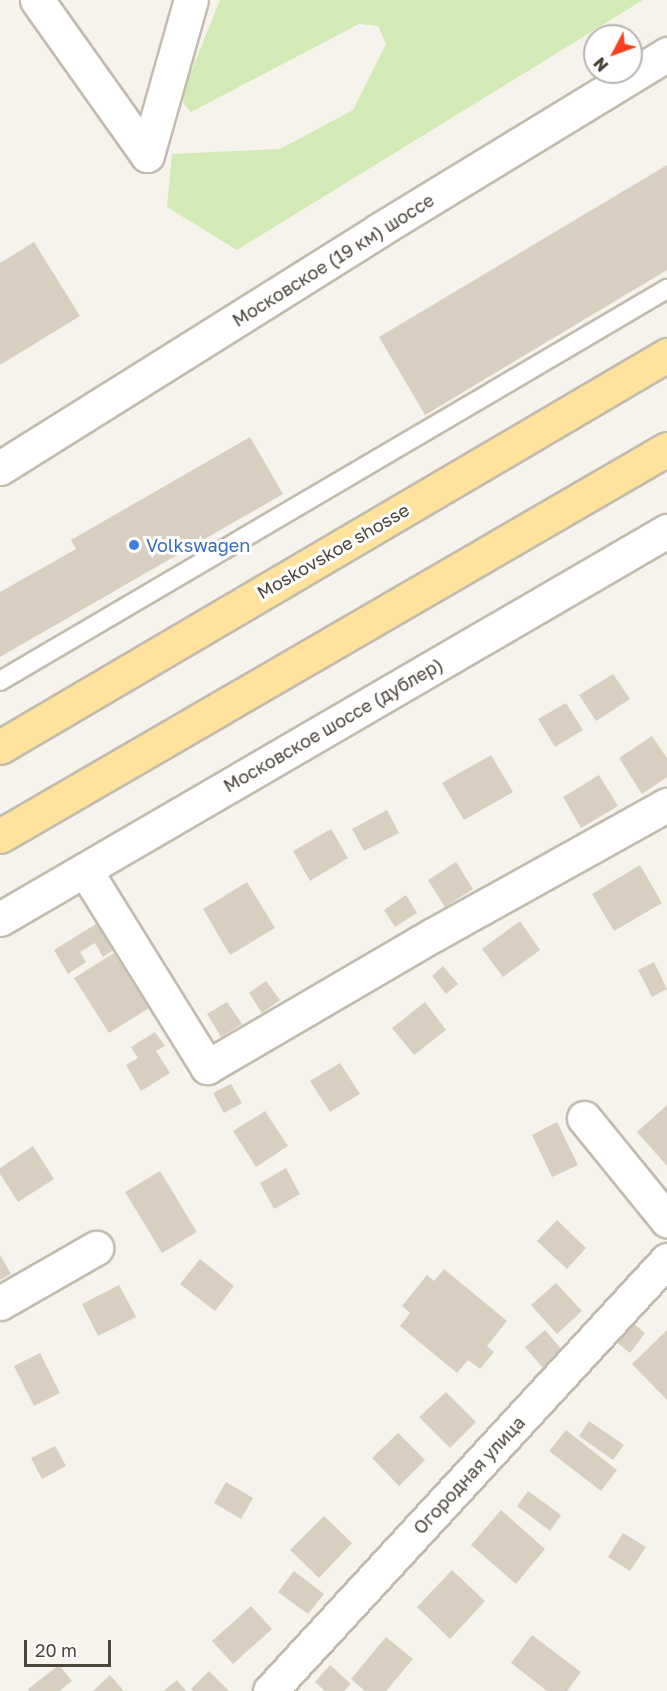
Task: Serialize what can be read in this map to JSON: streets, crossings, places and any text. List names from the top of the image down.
{
  "streets": {
    "main road": ["Moskovskoe shosse"],
    "street": ["Московское (19 км) шоссе", "Московское шоссе (дублер)", "Огородная улица"]
  },
  "places": ["Volkswagen"],
  "scale_bar": "20 m",
  "north": "bottom left"
}
